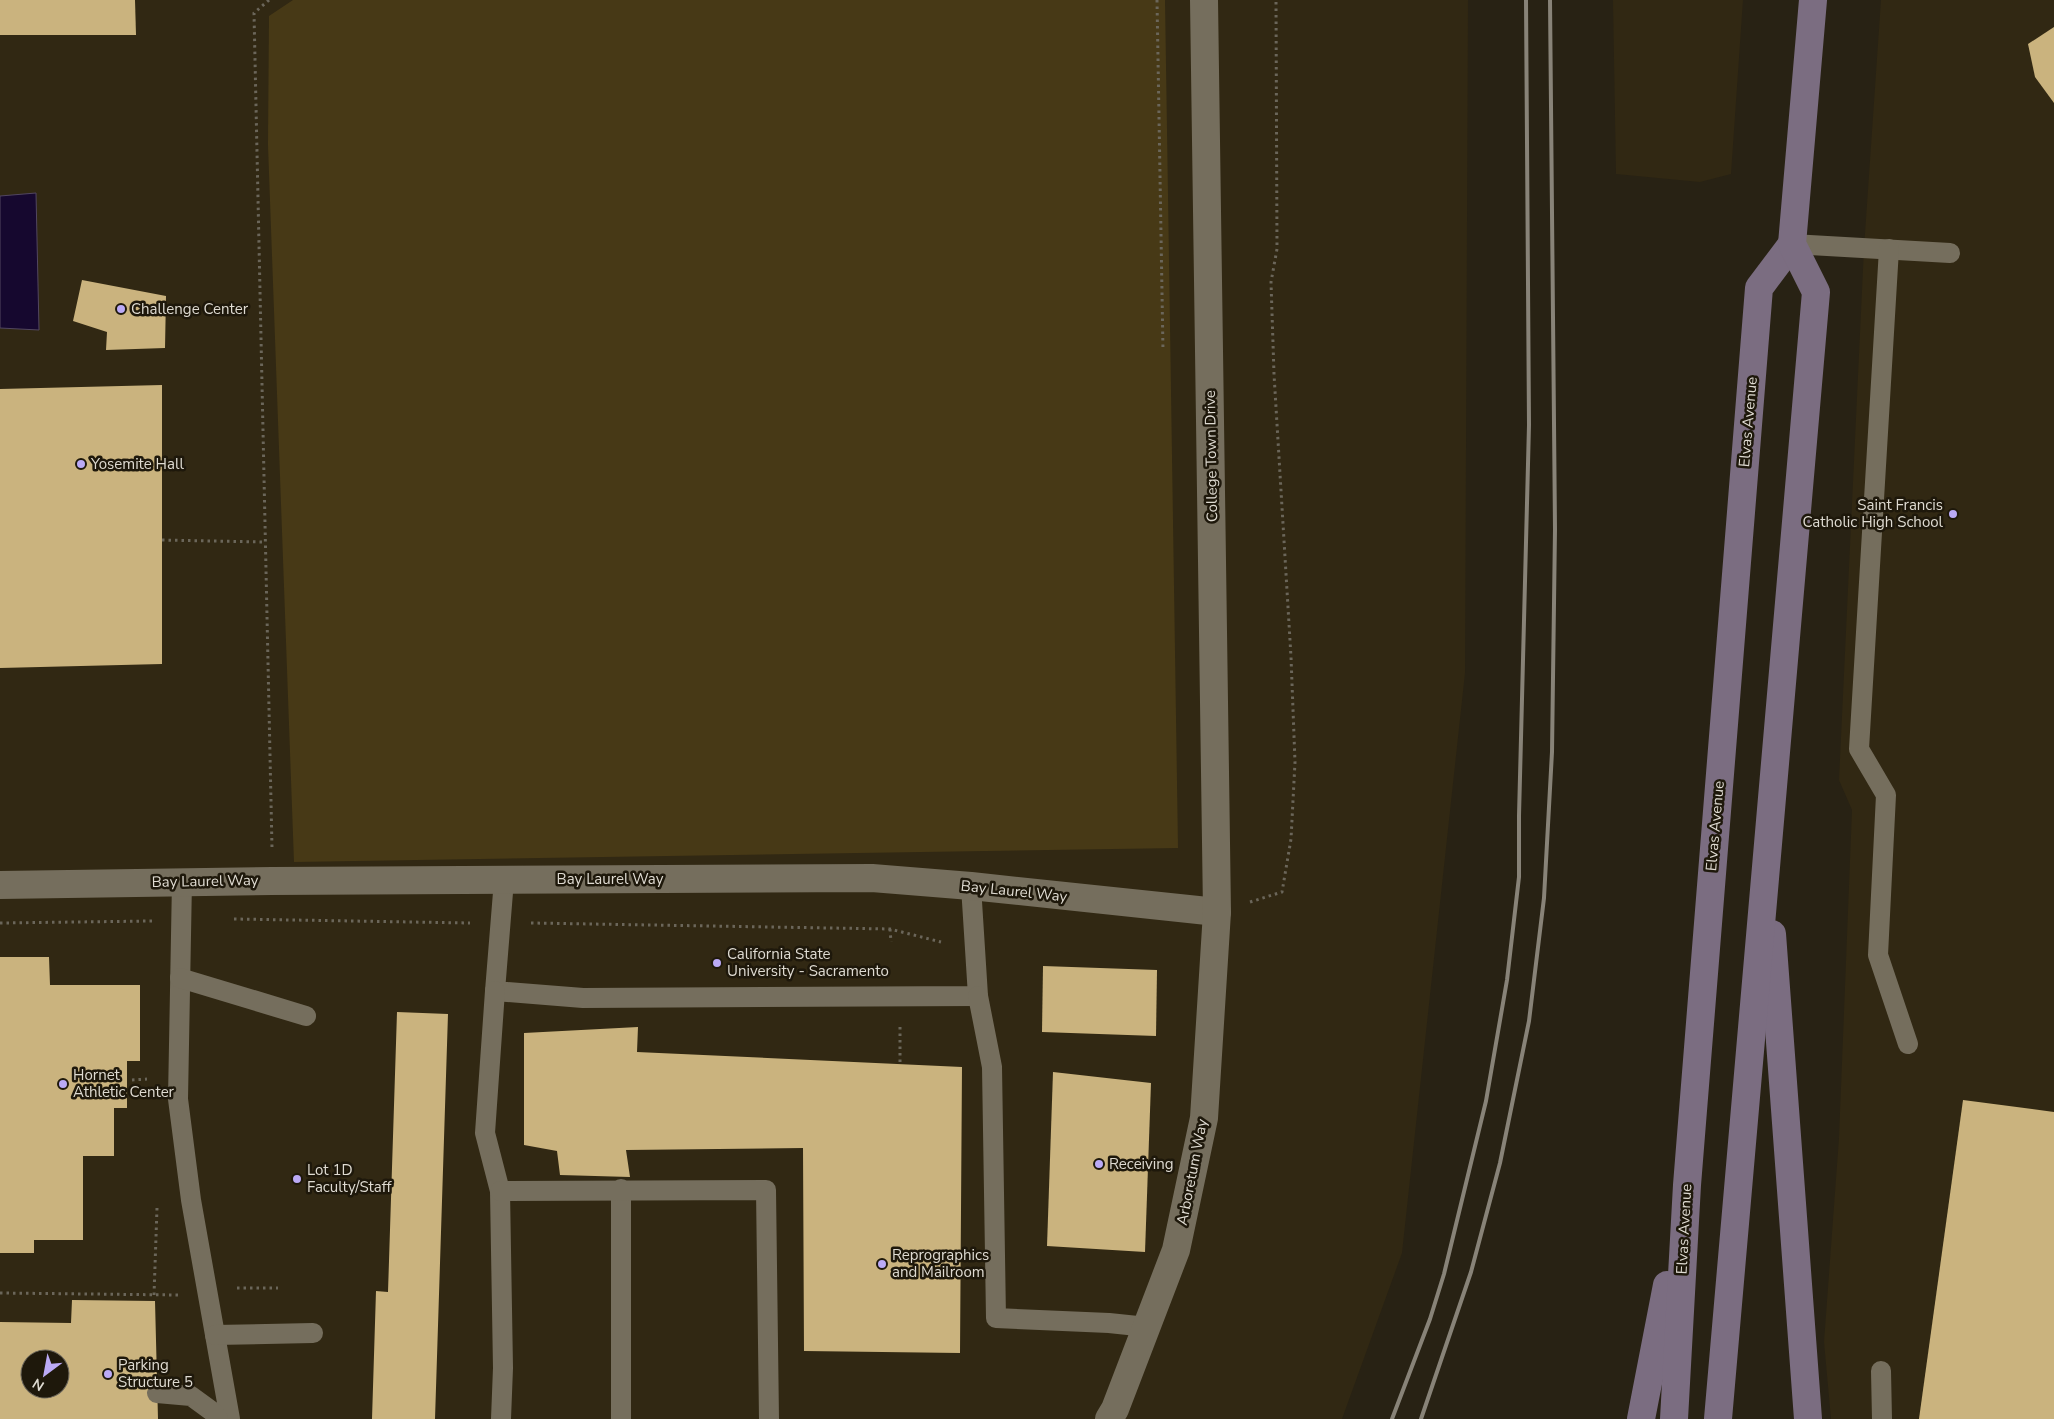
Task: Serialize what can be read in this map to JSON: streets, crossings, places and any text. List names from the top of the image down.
{
  "streets": {
    "main road": ["Elvas Avenue"],
    "street": ["College Town Drive", "Bay Laurel Way", "Arboretum Way"]
  },
  "crossings": [
    ["College Town Drive", "Bay Laurel Way"],
    ["College Town Drive", "Arboretum Way"],
    ["Bay Laurel Way", "Arboretum Way"]
  ],
  "places": [
    "Challenge Center",
    "Yosemite Hall",
    "Saint Francis Catholic High School",
    "California State University - Sacramento",
    "Hornet Athletic Center",
    "Receiving",
    "Lot 1D Faculty/Staff",
    "Reprographics and Mailroom",
    "Parking Structure 5"
  ],
  "north": "bottom left"
}
